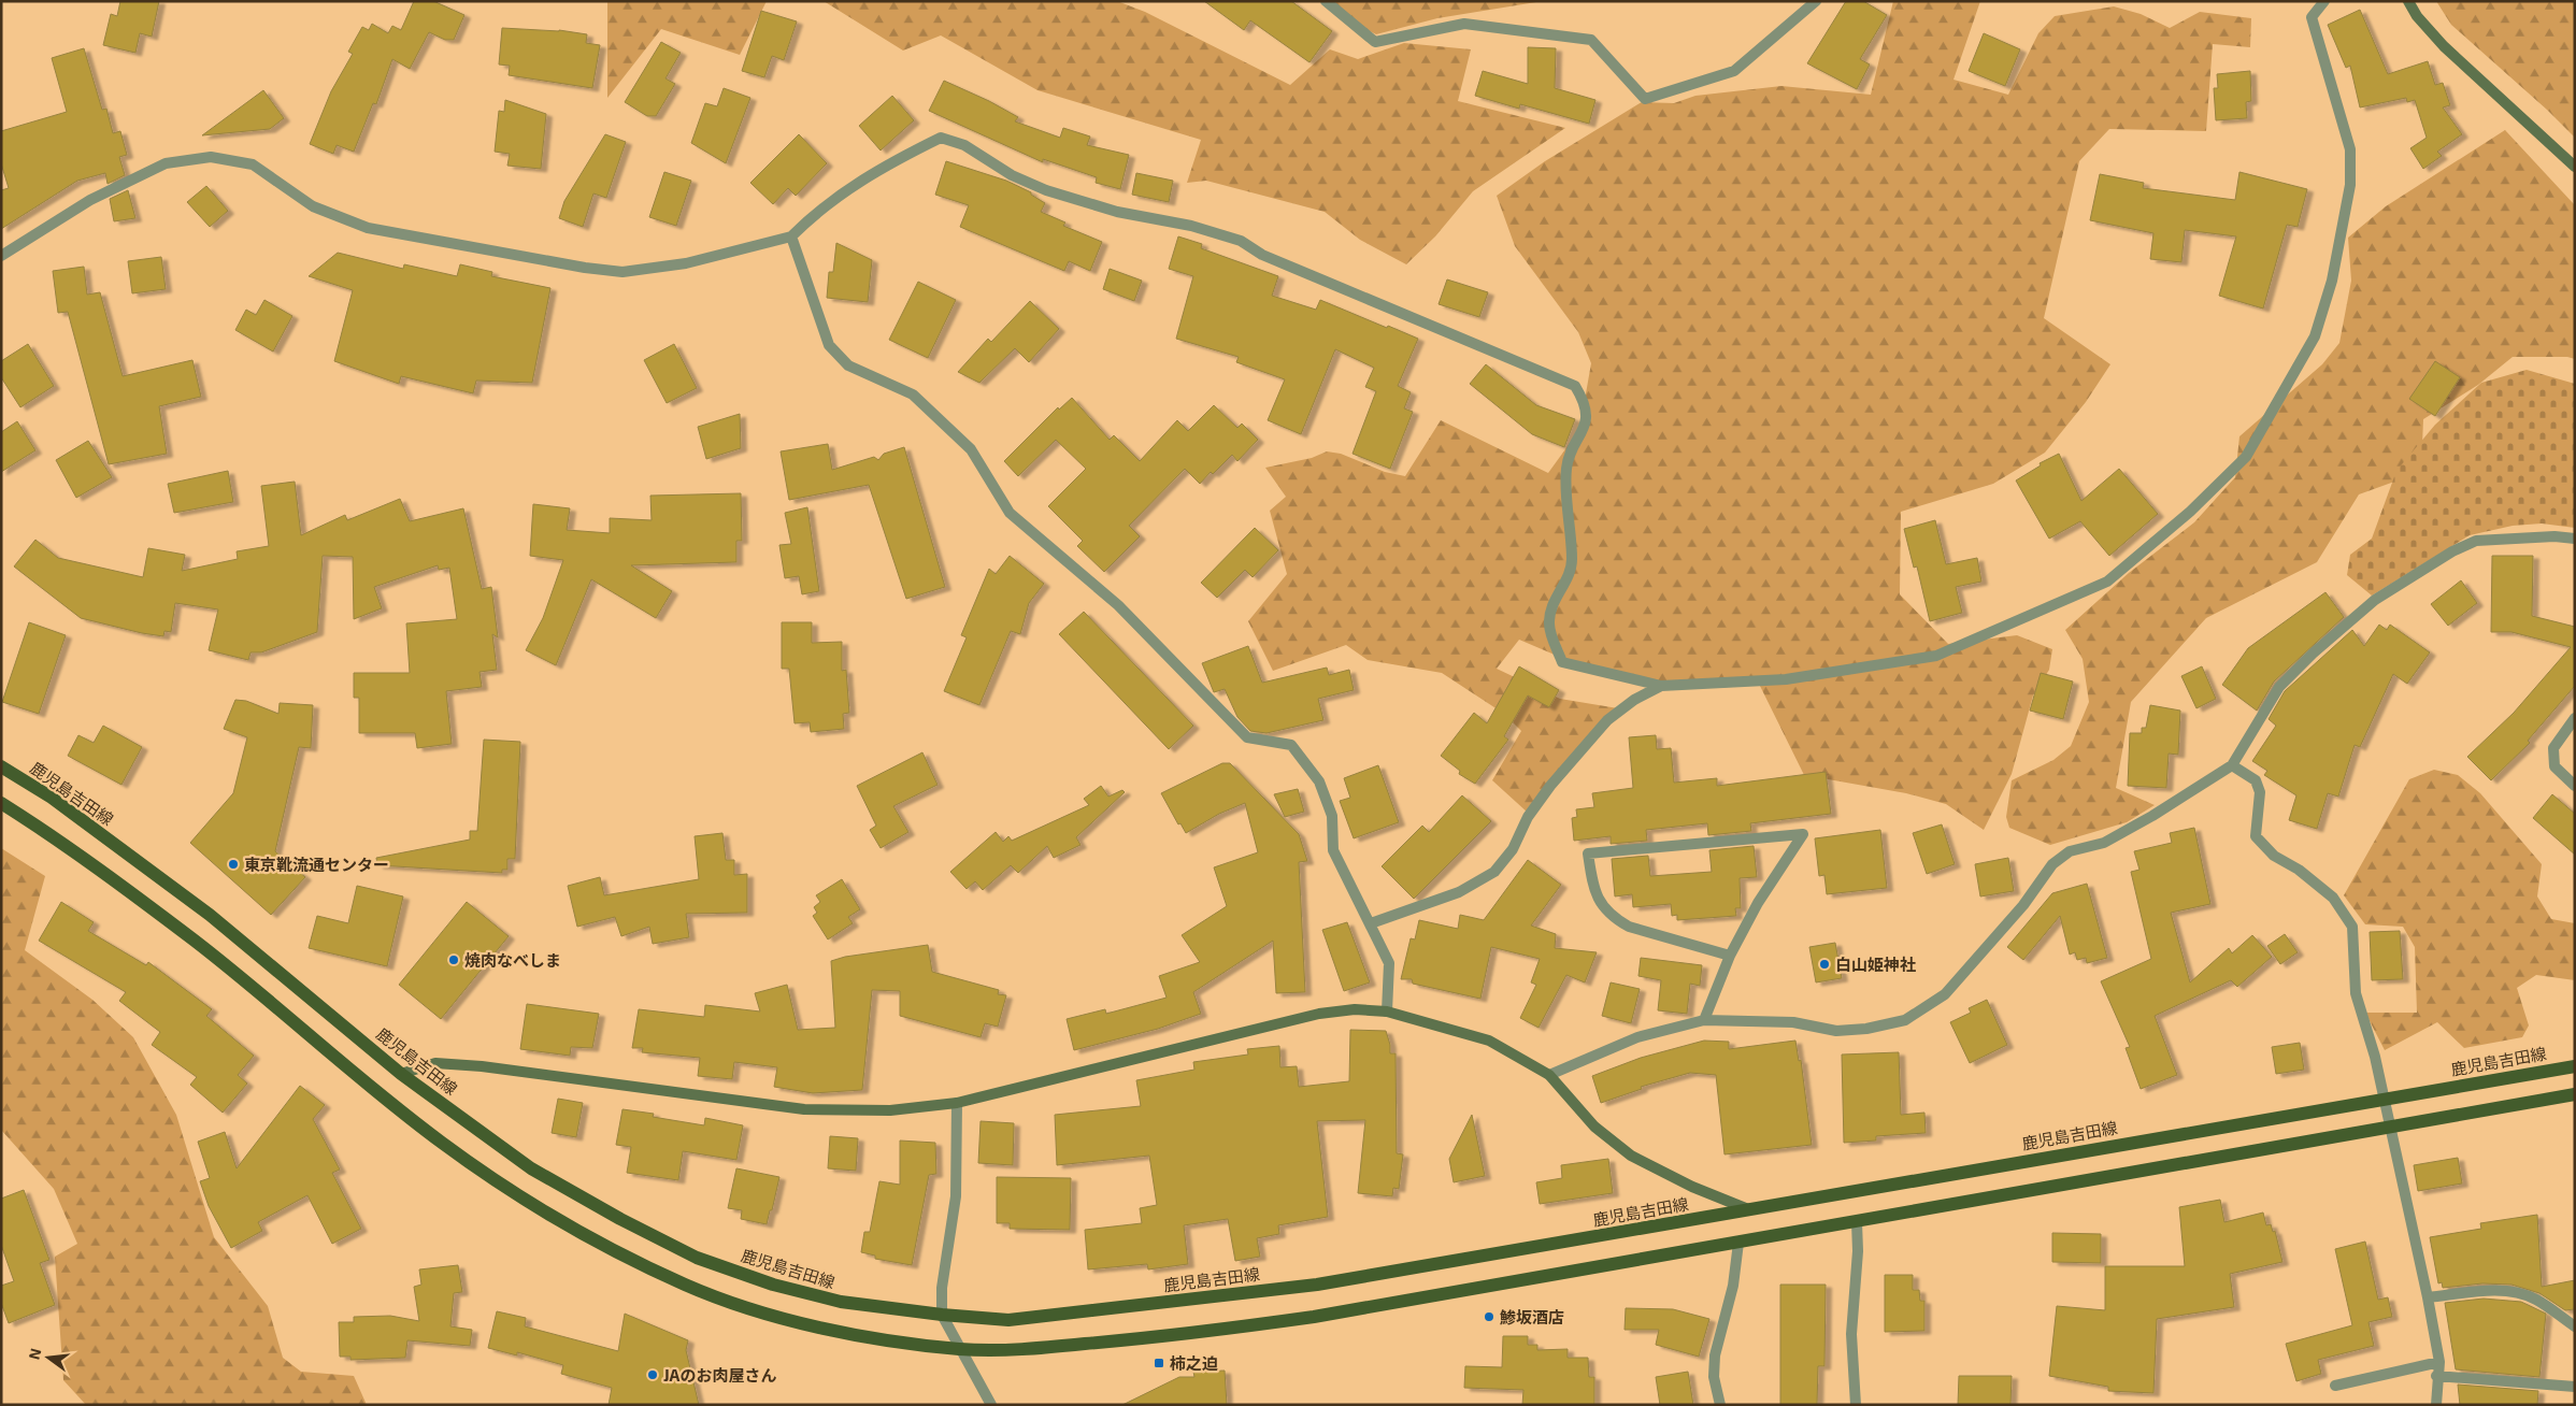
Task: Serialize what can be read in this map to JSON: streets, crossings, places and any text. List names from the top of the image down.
{
  "streets": {
    "main road": ["鹿児島吉田線"]
  },
  "places": {
    "other": [
      "東京靴流通センター",
      "焼肉なべしま",
      "白山姫神社",
      "鯵坂酒店",
      "JAのお肉屋さん"
    ],
    "transit": ["柿之迫"]
  },
  "north": "left"
}
